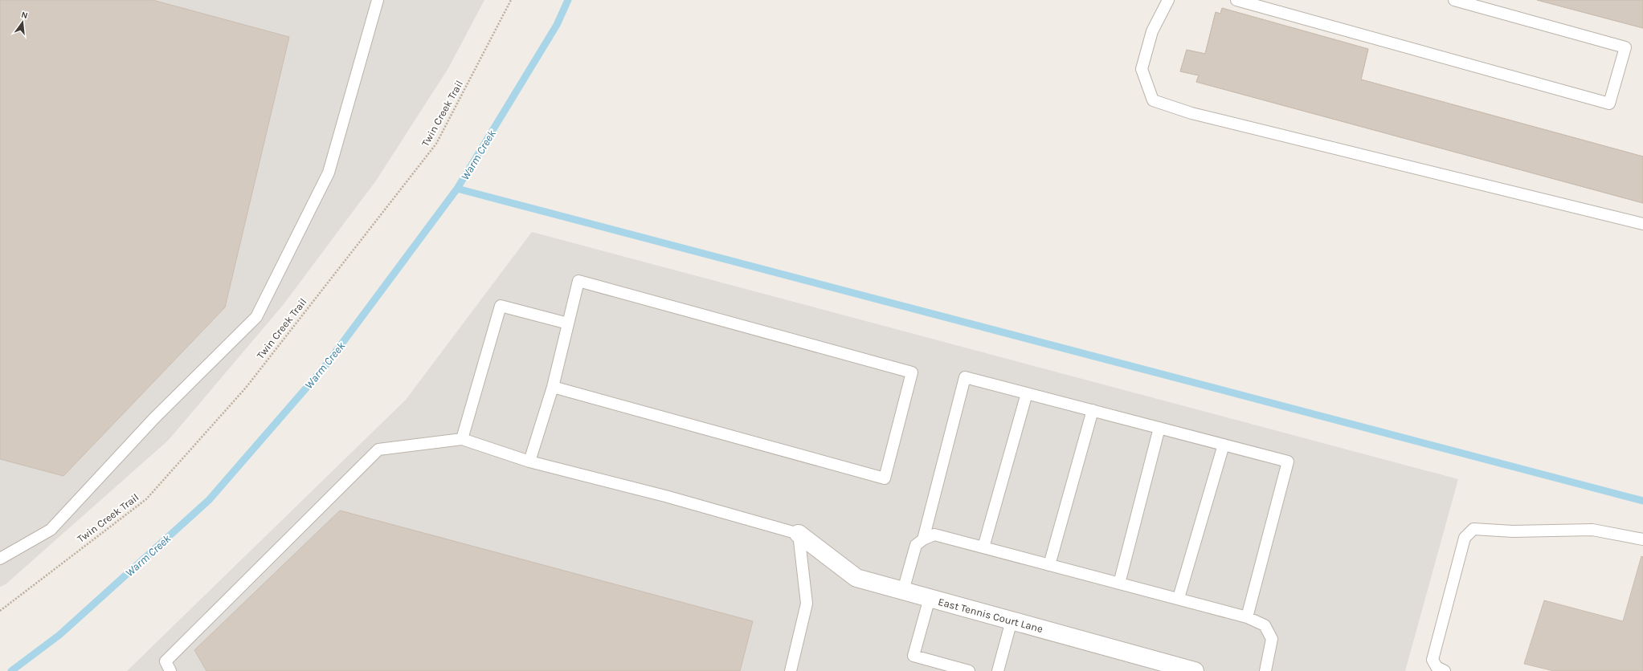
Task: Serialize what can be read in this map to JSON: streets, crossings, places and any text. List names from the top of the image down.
{
  "streets": {
    "street": ["East Tennis Court Lane"],
    "path": ["Twin Creek Trail"]
  },
  "water": ["Warm Creek"],
  "north": "top"
}
